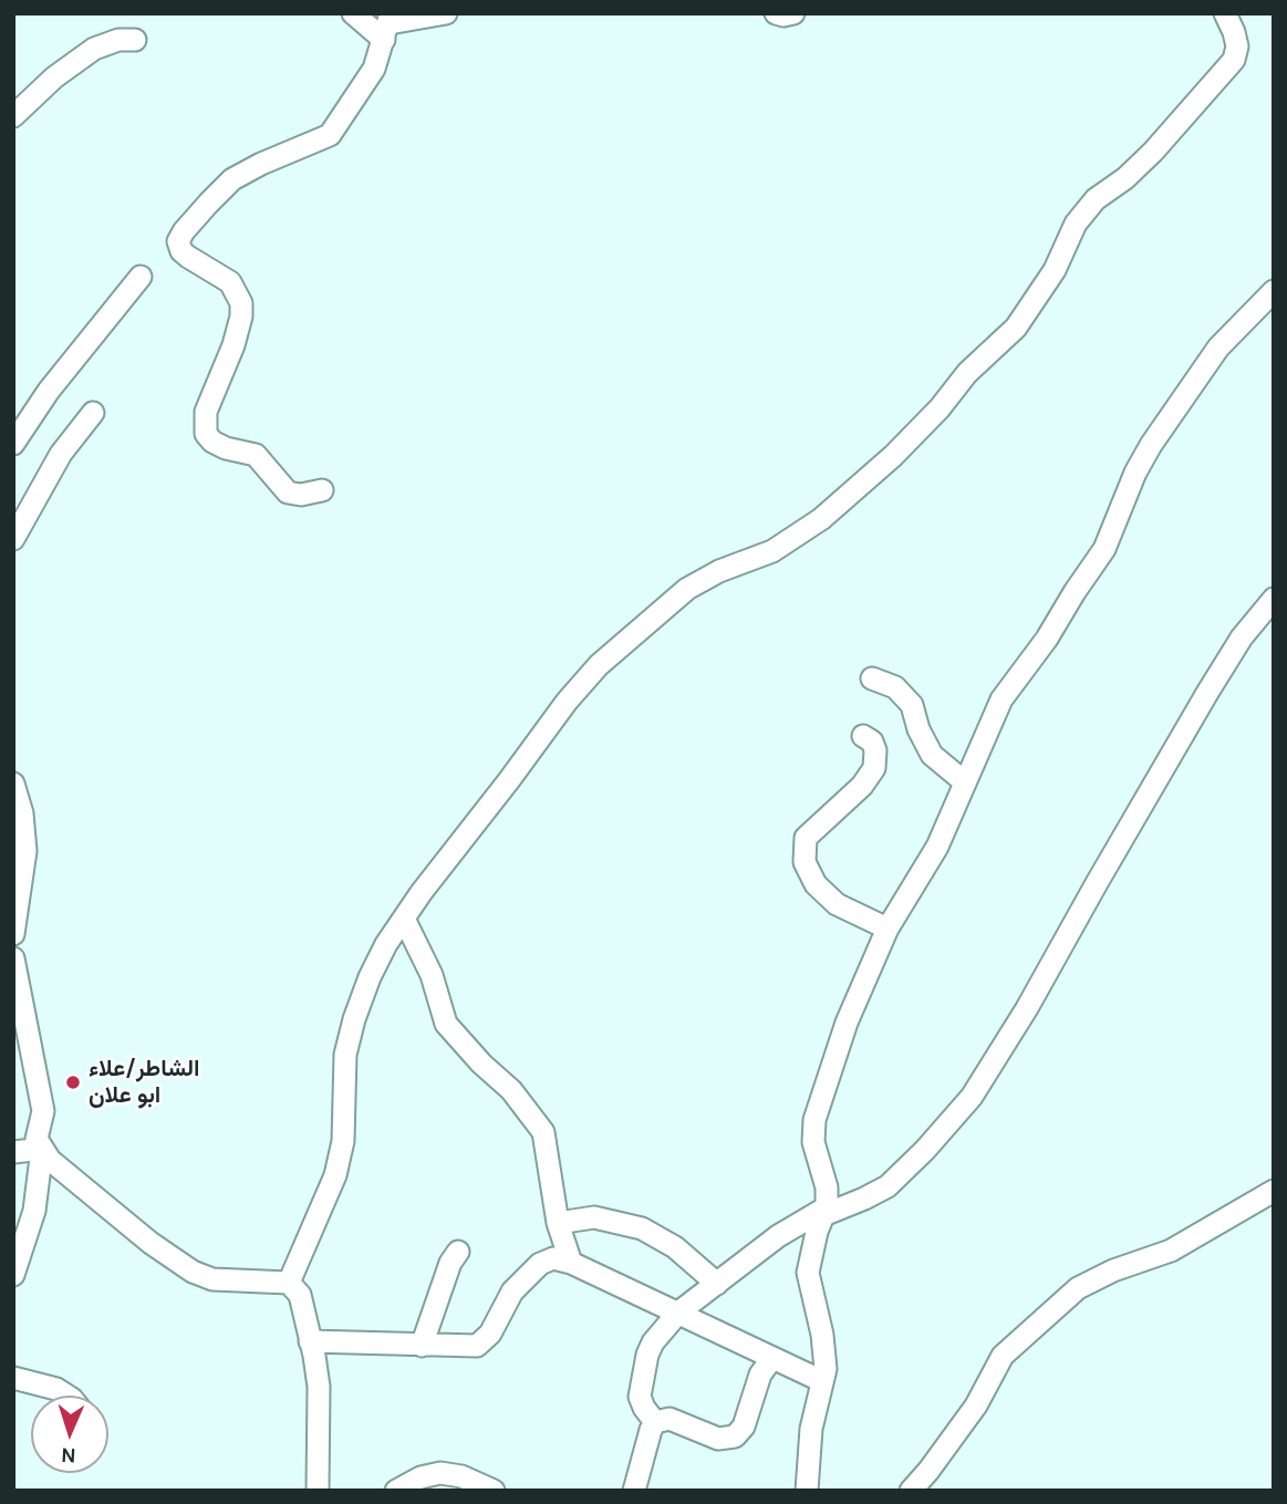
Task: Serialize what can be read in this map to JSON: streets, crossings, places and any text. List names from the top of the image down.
{
  "places": ["الشاطر/علاء ابو علان"],
  "north": "bottom"
}
